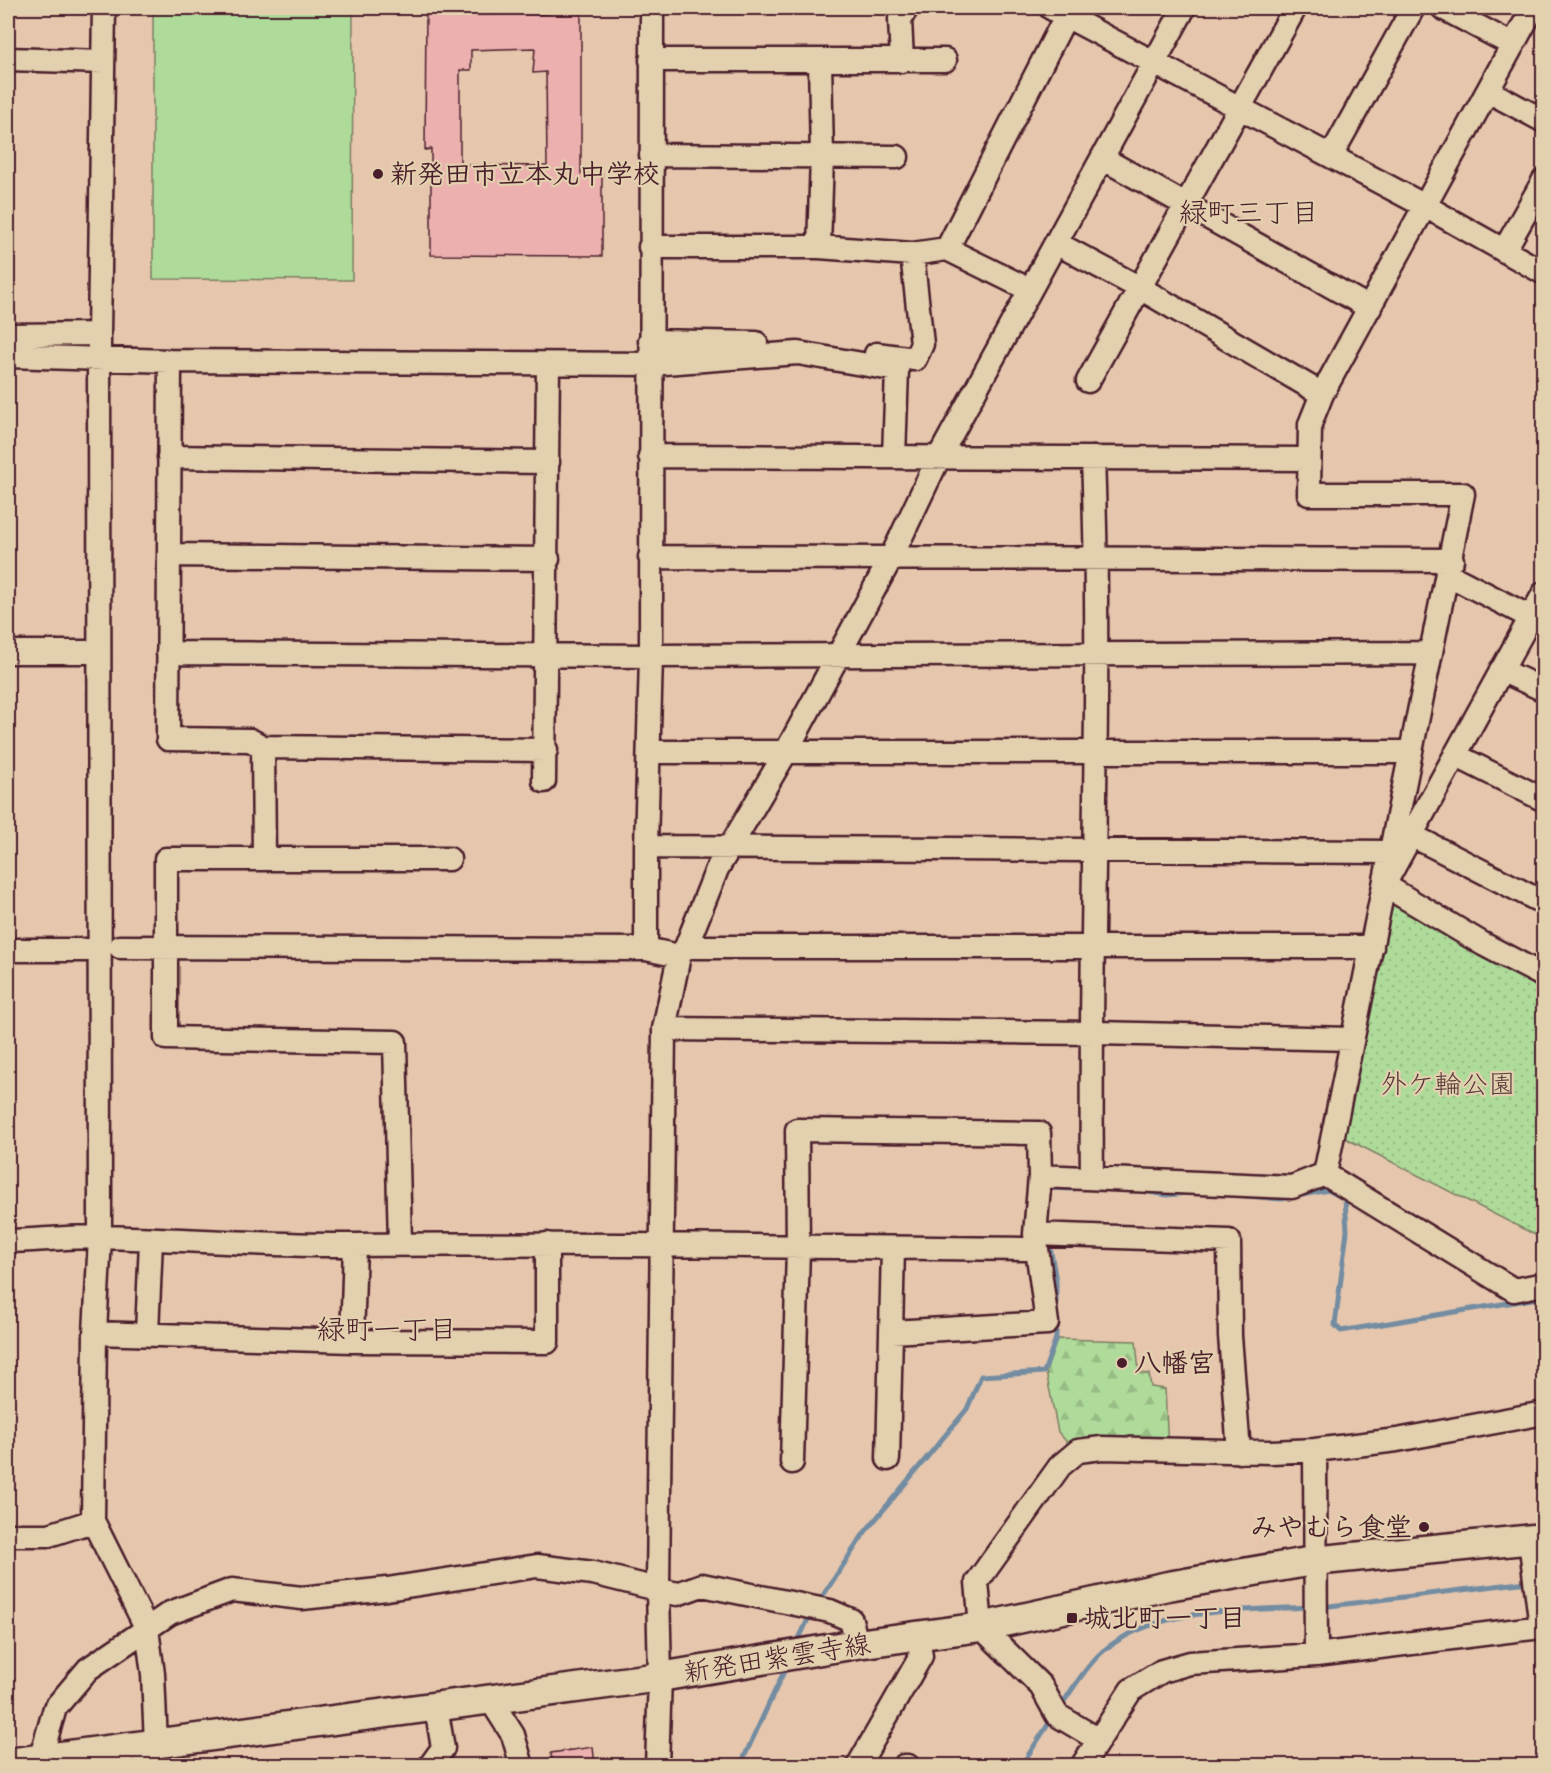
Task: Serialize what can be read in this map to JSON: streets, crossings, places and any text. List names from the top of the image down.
{
  "streets": {
    "main road": ["新発田紫雲寺線"]
  },
  "districts": ["緑町三丁目", "緑町一丁目"],
  "parks": ["外ケ輪公園"],
  "places": {
    "other": ["新発田市立本丸中学校", "八幡宮", "みやむら食堂"],
    "transit": ["城北町一丁目"]
  }
}
